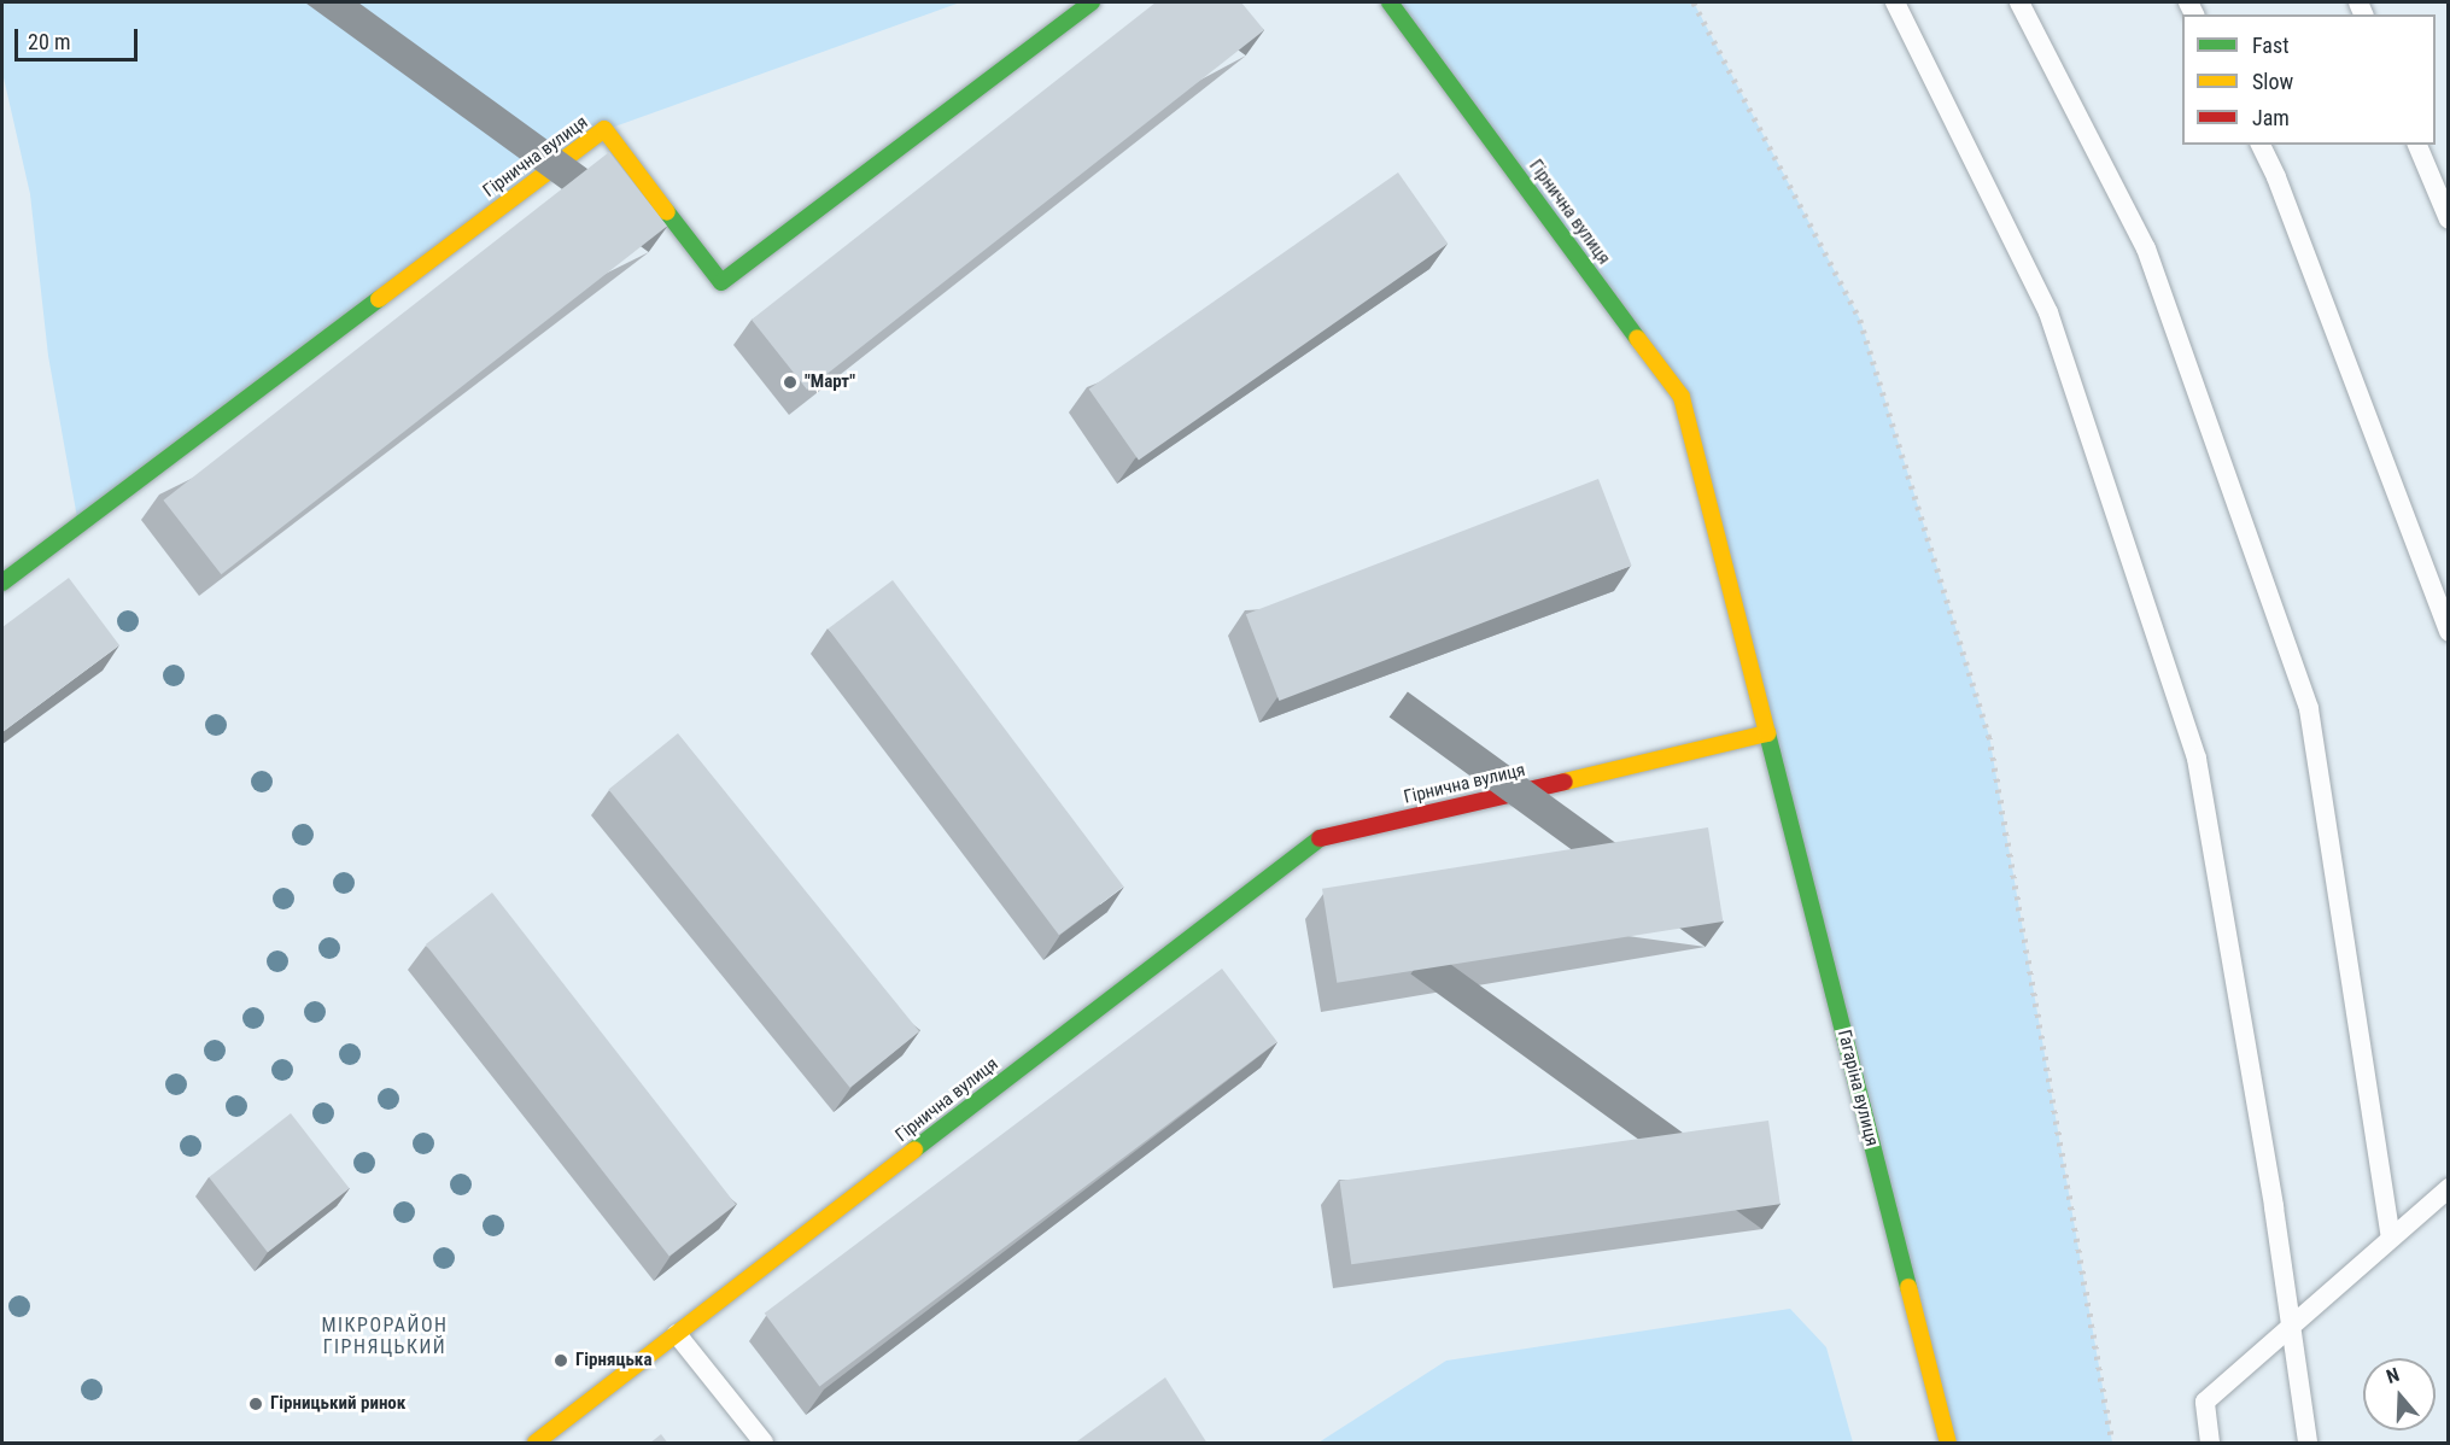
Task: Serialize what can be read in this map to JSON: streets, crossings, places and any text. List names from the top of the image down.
{
  "streets": {
    "street": ["Гірнична вулиця", "Гагаріна вулиця"]
  },
  "crossings": [
    ["Гірнична вулиця", "Гагаріна вулиця"]
  ],
  "districts": ["МІКРОРАЙОН ГІРНЯЦЬКИЙ"],
  "places": ["\"Март\"", "Гірняцька", "Гірницький ринок"],
  "legend": ["Fast", "Slow", "Jam"],
  "scale_bar": "20 m",
  "north": "top"
}
